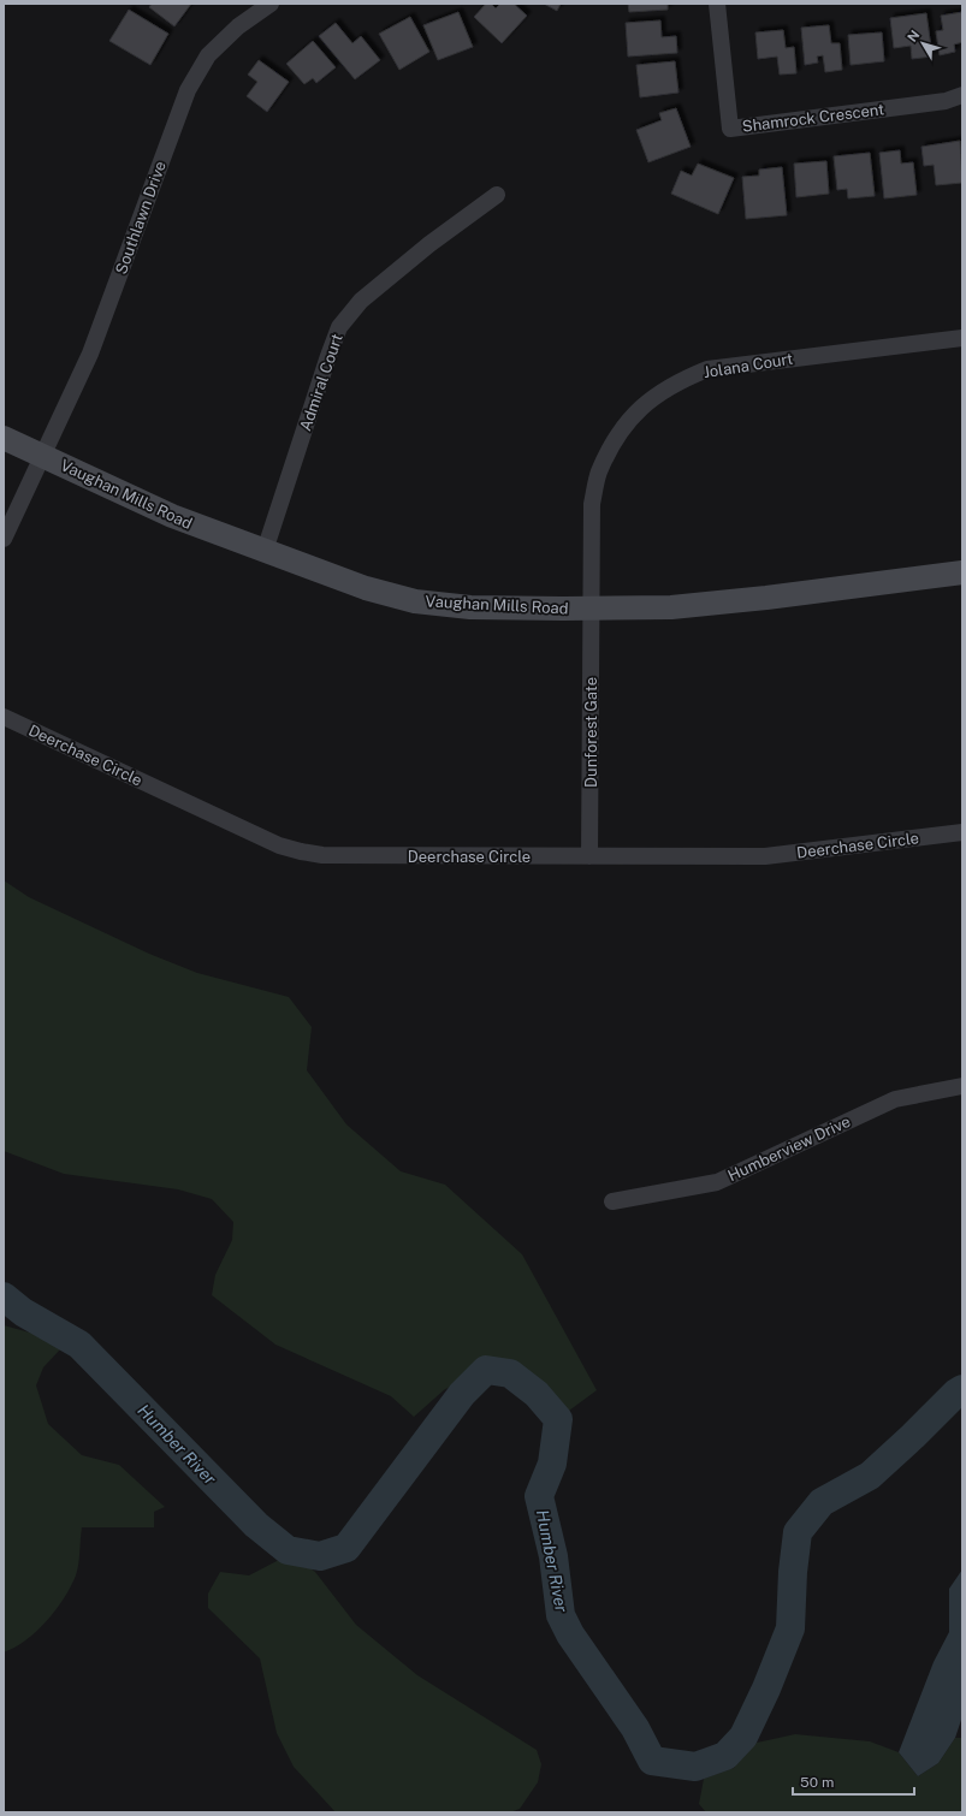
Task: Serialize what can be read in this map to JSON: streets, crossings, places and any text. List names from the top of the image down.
{
  "streets": {
    "street": [
      "Shamrock Crescent",
      "Southlawn Drive",
      "Jolana Court",
      "Admiral Court",
      "Vaughan Mills Road",
      "Dunforest Gate",
      "Deerchase Circle",
      "Humberview Drive"
    ]
  },
  "crossings": [
    ["Southlawn Drive", "Vaughan Mills Road"],
    ["Jolana Court", "Vaughan Mills Road"],
    ["Jolana Court", "Dunforest Gate"],
    ["Admiral Court", "Vaughan Mills Road"],
    ["Vaughan Mills Road", "Dunforest Gate"],
    ["Dunforest Gate", "Deerchase Circle"]
  ],
  "water": ["Humber River"],
  "scale_bar": "50 m",
  "north": "top left"
}
